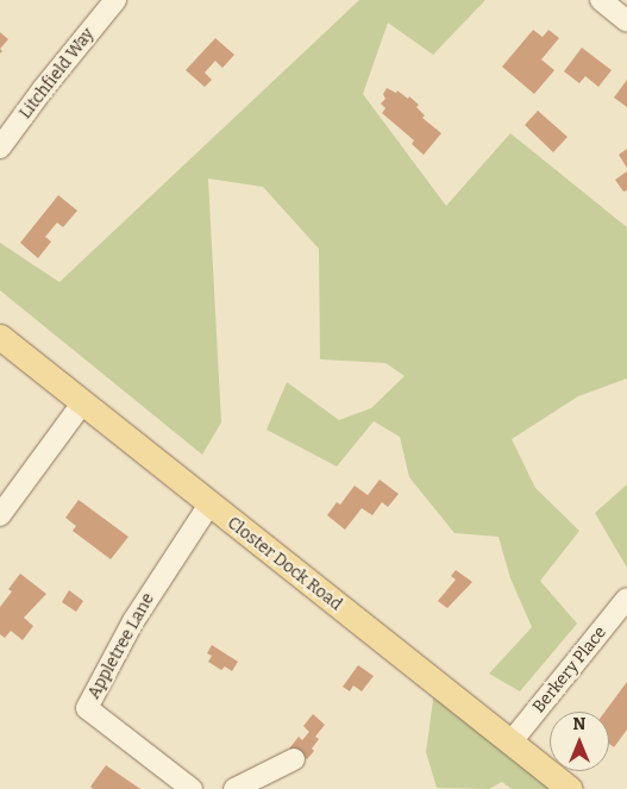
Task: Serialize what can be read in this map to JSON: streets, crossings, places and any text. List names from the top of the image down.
{
  "streets": {
    "main road": ["Closter Dock Road"],
    "street": ["Litchfield Way", "Appletree Lane", "Berkery Place"]
  },
  "crossings": [
    ["Closter Dock Road", "Appletree Lane"],
    ["Closter Dock Road", "Berkery Place"]
  ],
  "north": "top"
}
